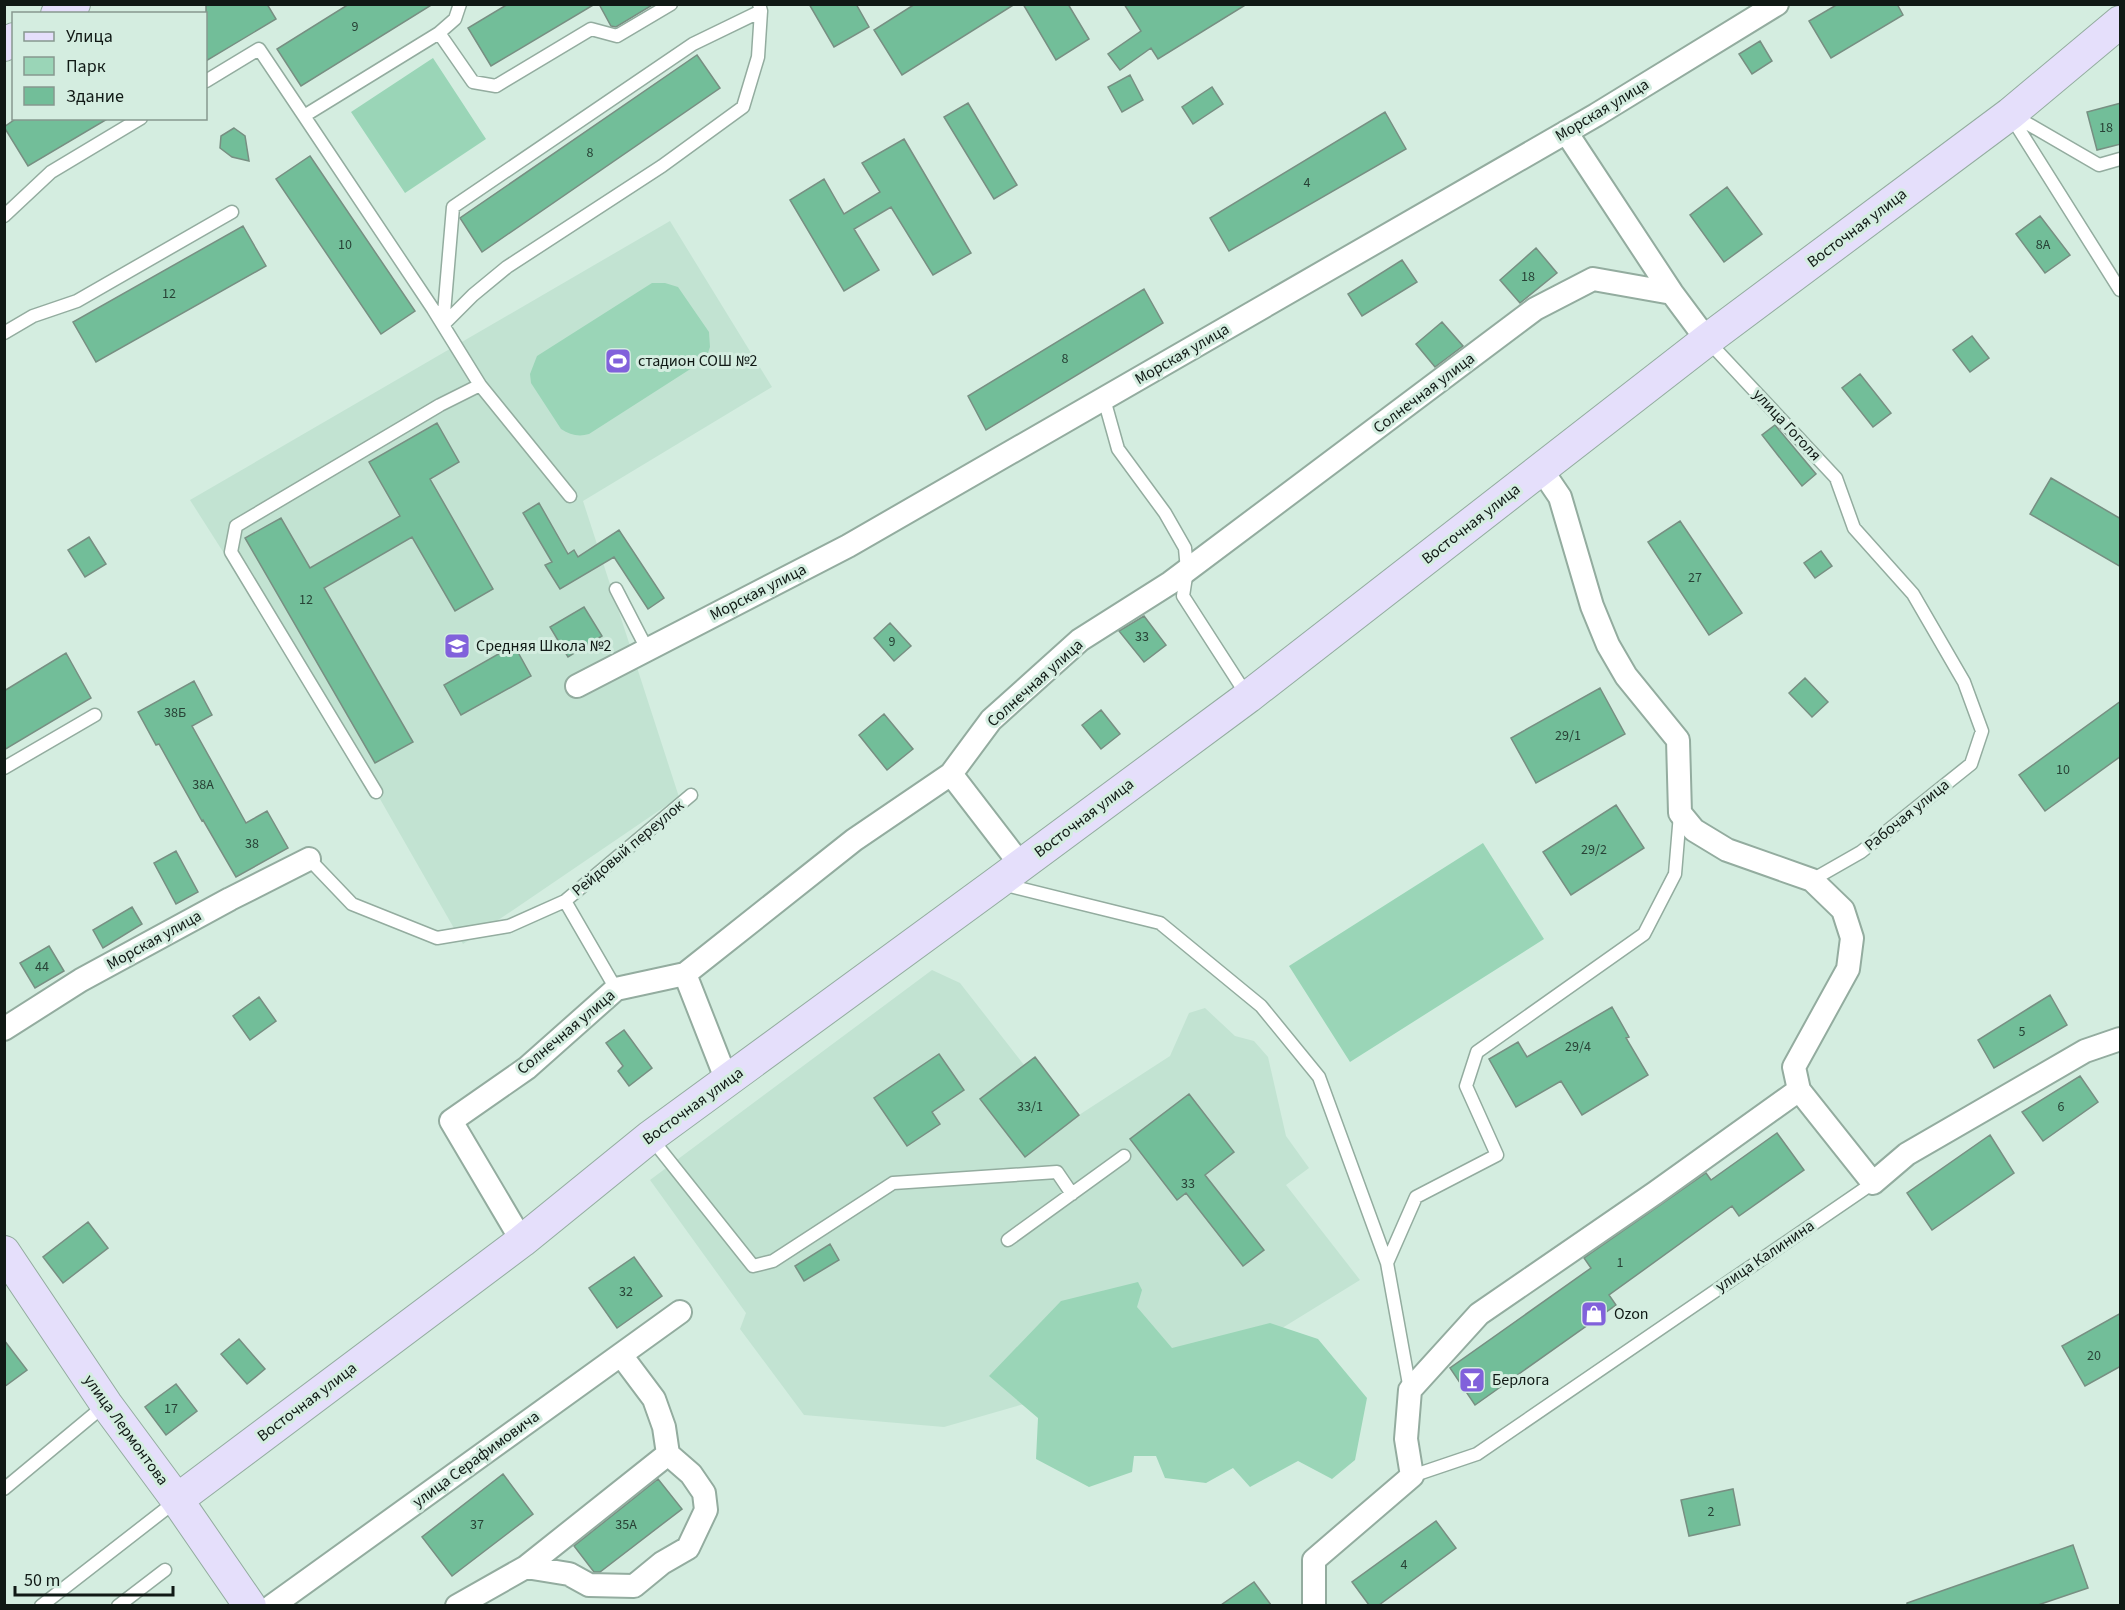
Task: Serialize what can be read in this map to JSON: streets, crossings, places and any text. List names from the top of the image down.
{
  "streets": {
    "street": [
      "Морская улица",
      "Восточная улица",
      "Солнечная улица",
      "улица Гоголя",
      "улица Калинина",
      "улица Лермонтова",
      "улица Серафимовича"
    ],
    "lane": ["Рабочая улица", "Рейдовый переулок"]
  },
  "crossings": [
    ["Морская улица", "улица Гоголя"],
    ["Морская улица", "Рейдовый переулок"],
    ["Восточная улица", "Солнечная улица"],
    ["Восточная улица", "улица Гоголя"],
    ["Восточная улица", "улица Лермонтова"],
    ["Солнечная улица", "улица Гоголя"],
    ["улица Гоголя", "Рабочая улица"]
  ],
  "places": {
    "sports": ["стадион СОШ №2"],
    "school or university": ["Средняя Школа №2"],
    "shop": ["Ozon"],
    "bar": ["Берлога"]
  },
  "house_numbers": [
    "9",
    "18",
    "8",
    "4",
    "10",
    "8А",
    "18",
    "12",
    "8",
    "27",
    "12",
    "33",
    "9",
    "38Б",
    "29/1",
    "10",
    "38А",
    "38",
    "29/2",
    "44",
    "5",
    "29/4",
    "33/1",
    "6",
    "33",
    "1",
    "32",
    "20",
    "17",
    "2",
    "37",
    "35А",
    "4"
  ],
  "legend": ["Улица", "Парк", "Здание"],
  "scale_bar": "50 m"
}
